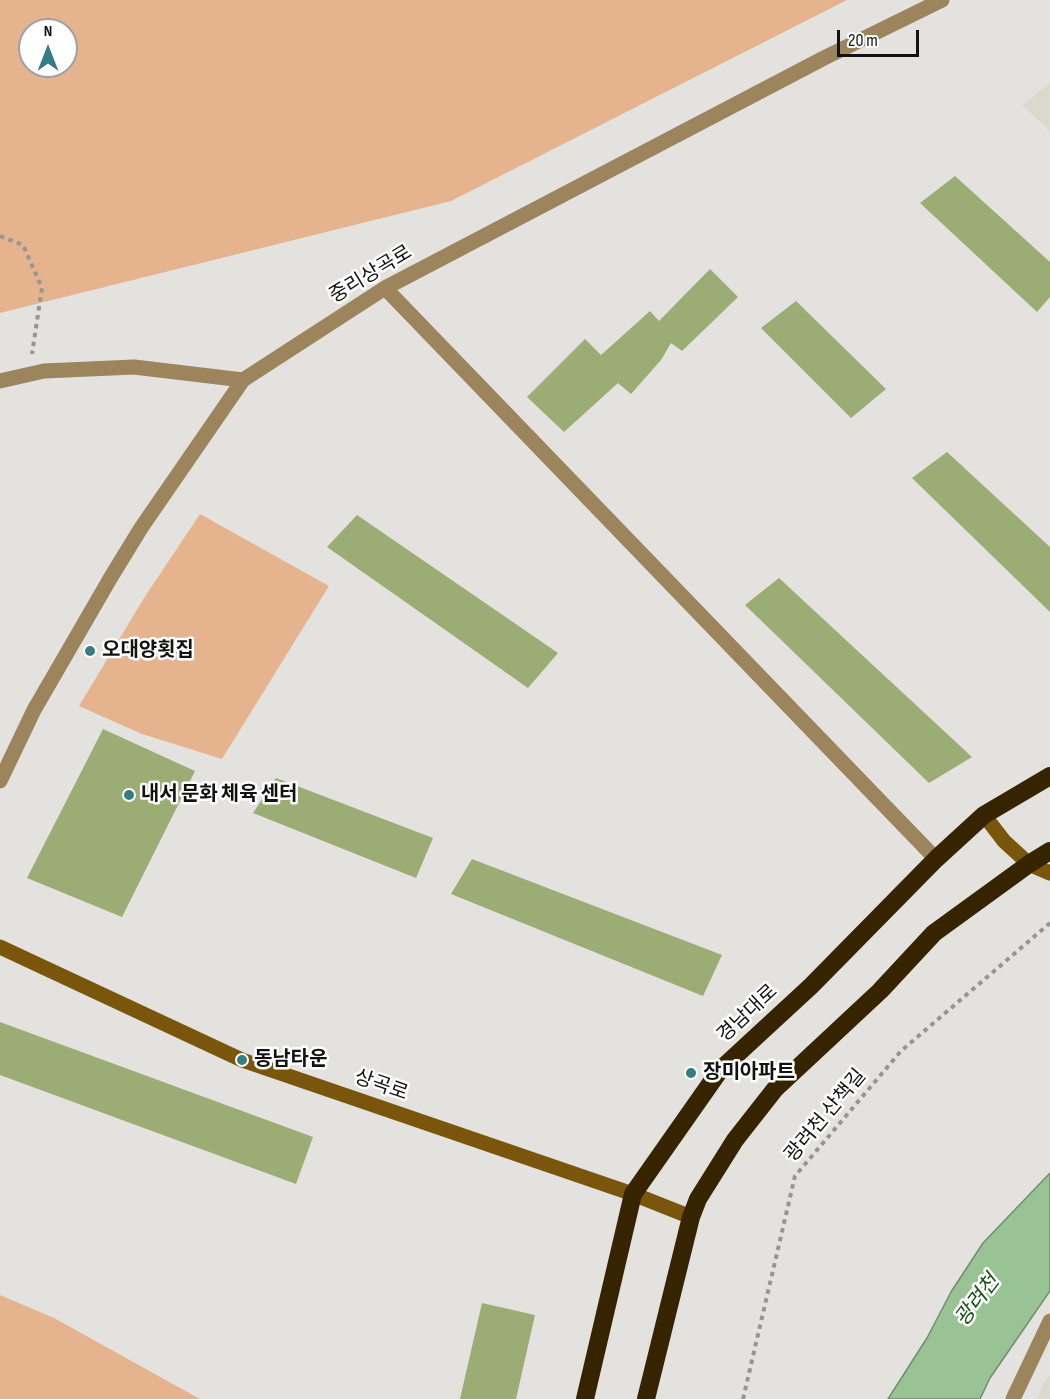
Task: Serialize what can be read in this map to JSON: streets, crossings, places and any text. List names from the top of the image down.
{
  "streets": {
    "highway": ["경남대로"],
    "street": ["중리상곡로", "상곡로"],
    "path": ["광려천 산책길"]
  },
  "crossings": [
    ["경남대로", "상곡로"]
  ],
  "water": ["광려천"],
  "places": [
    "오대양횟집",
    "내서 문화 체육 센터",
    "동남타운",
    "장미아파트"
  ],
  "scale_bar": "20 m",
  "north": "top"
}
